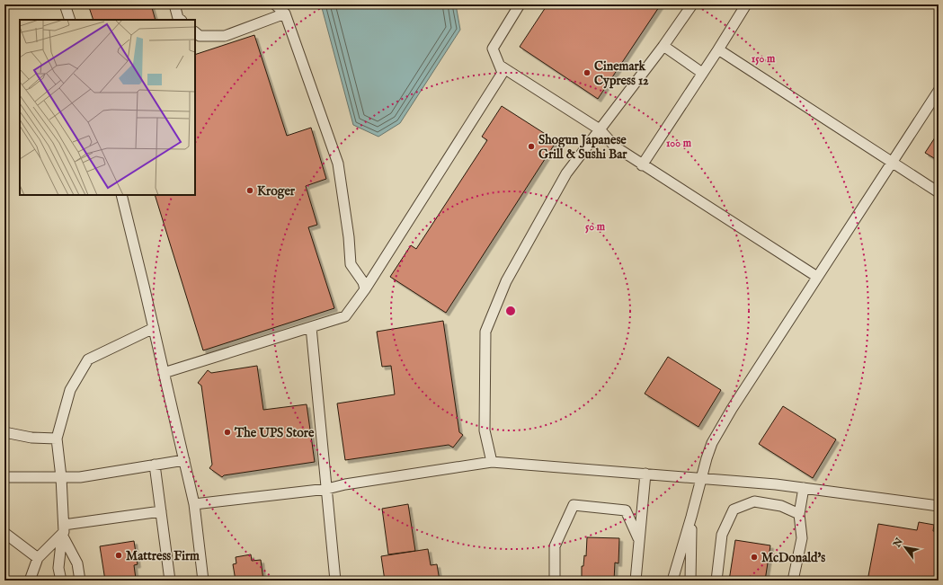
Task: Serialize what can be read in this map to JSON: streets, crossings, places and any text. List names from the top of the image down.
{
  "places": [
    "Cinemark Cypress 12",
    "Shogun Japanese Grill & Sushi Bar",
    "Kroger",
    "The UPS Store",
    "Mattress Firm",
    "McDonald's"
  ],
  "north": "top left",
  "rings": ["150 m", "100 m", "50 m"]
}
